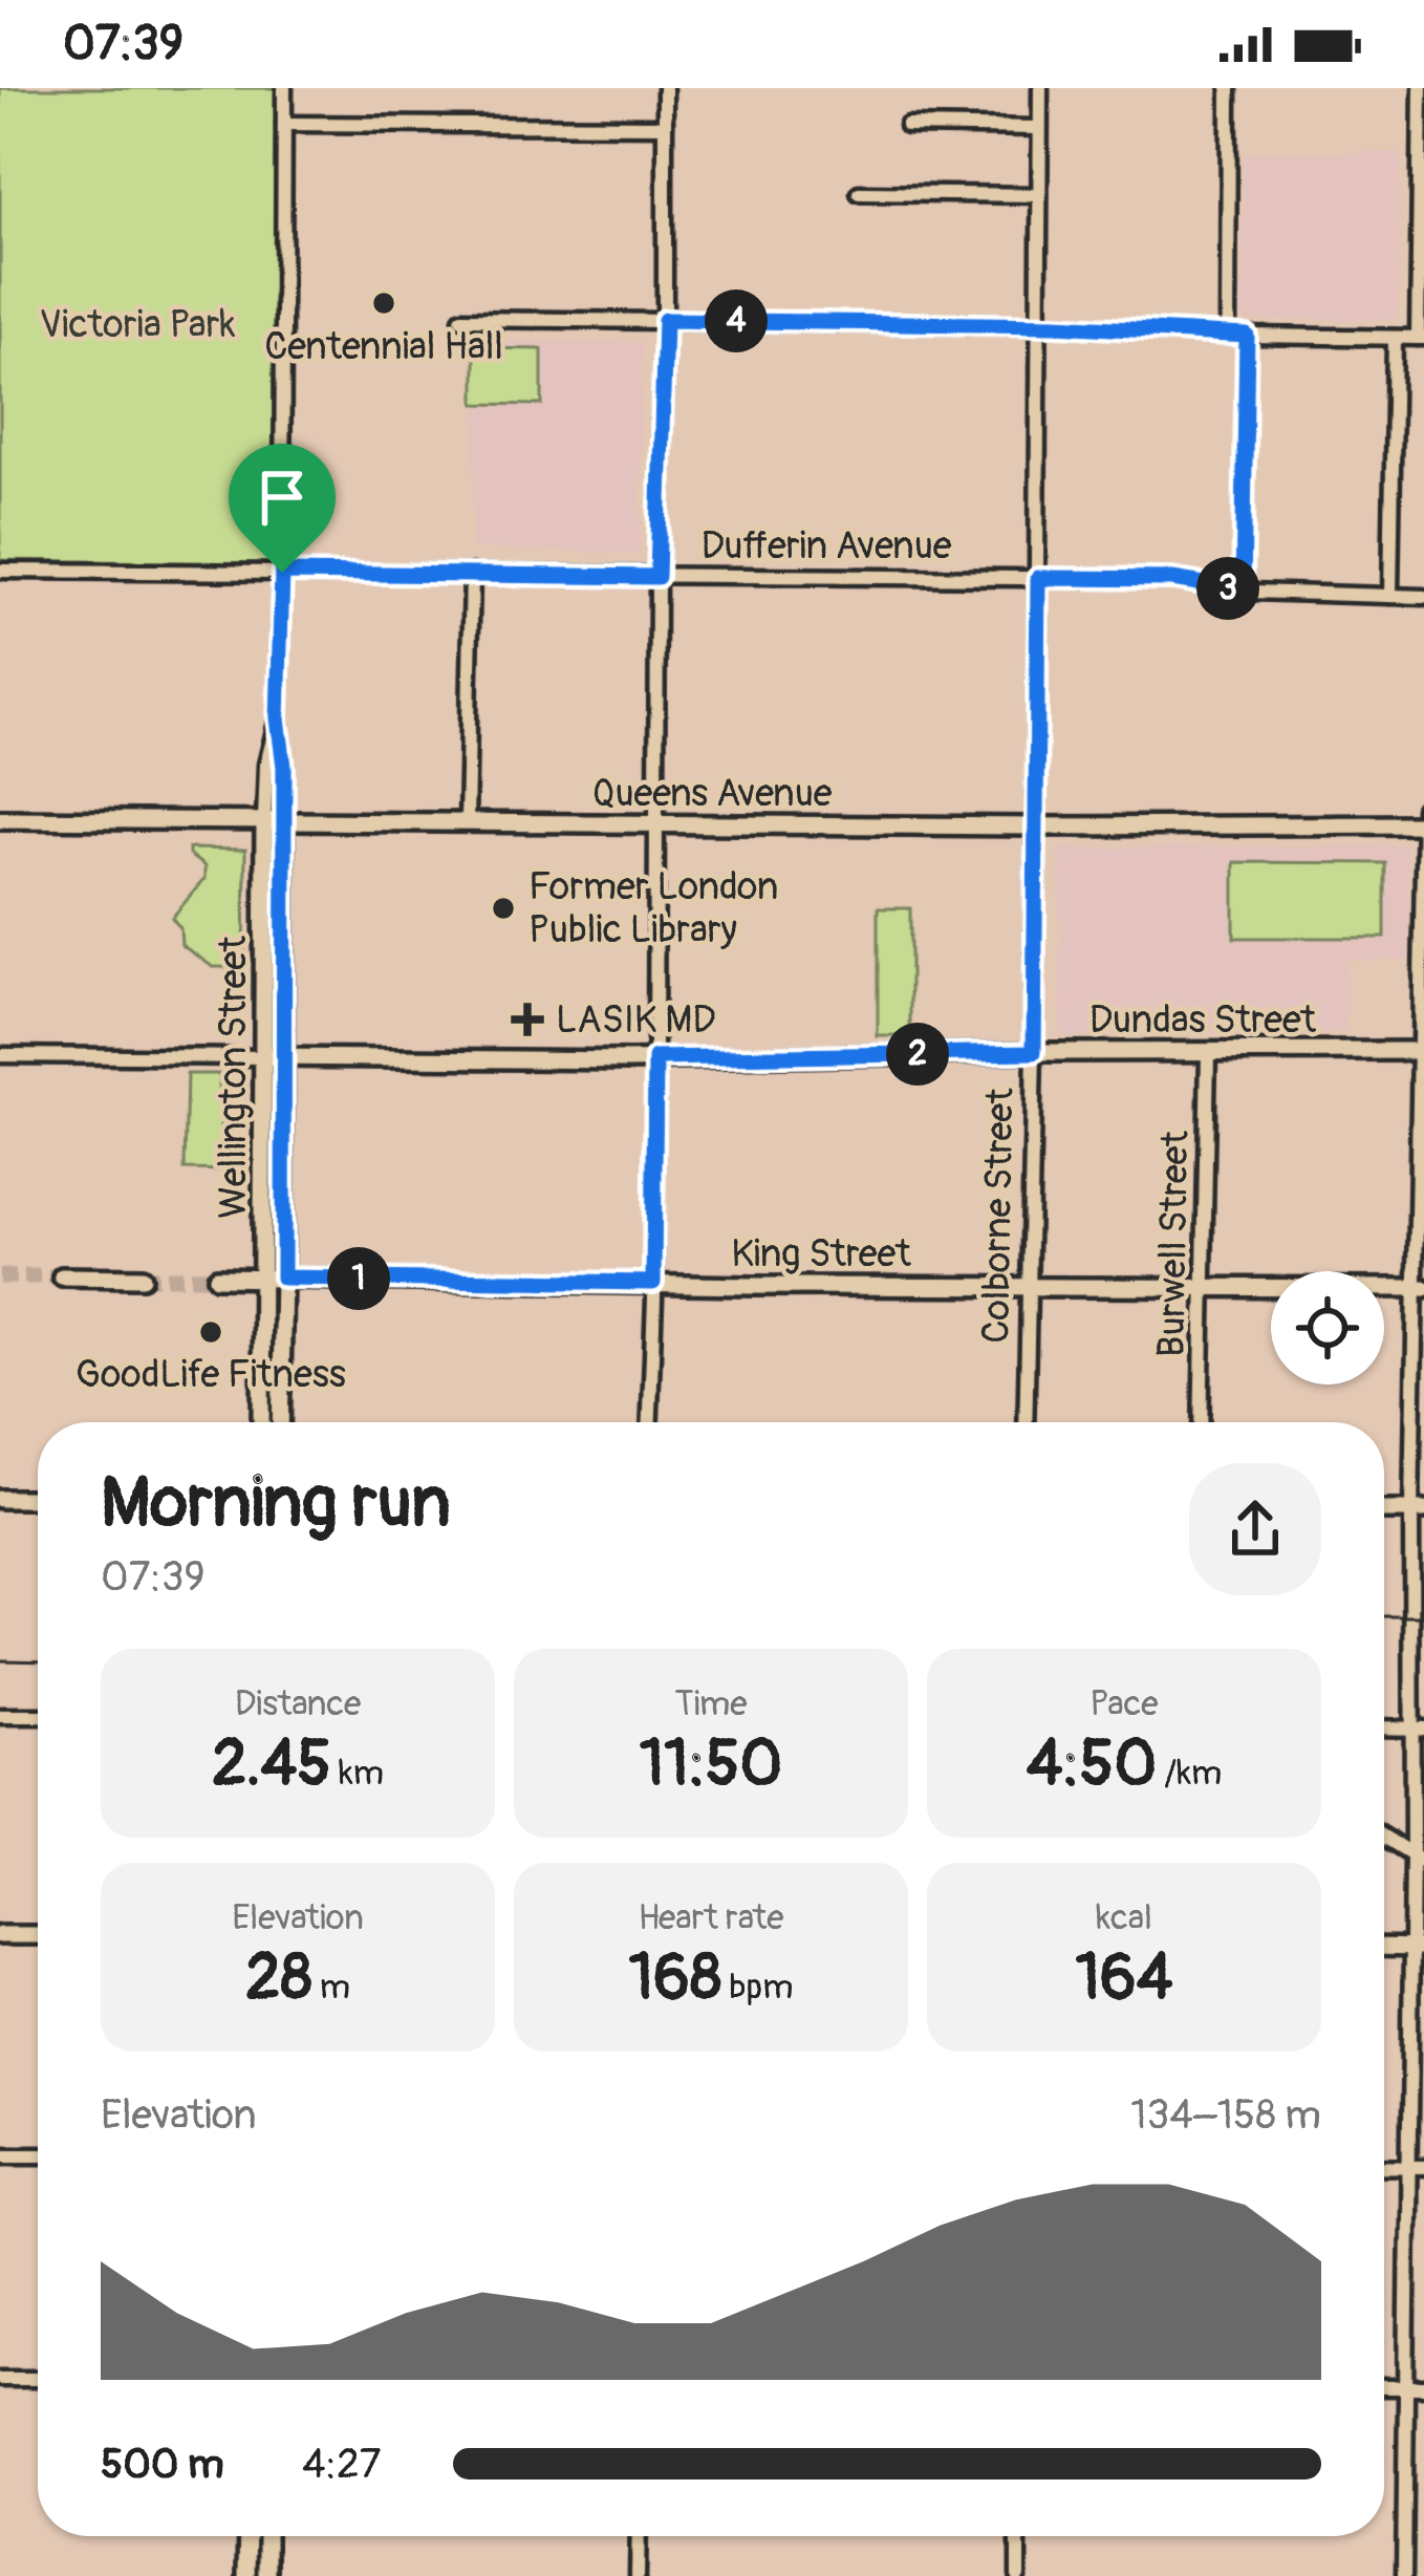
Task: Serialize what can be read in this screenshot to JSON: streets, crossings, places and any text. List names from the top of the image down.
{
  "streets": {
    "main road": [
      "Queens Avenue",
      "Dundas Street",
      "Wellington Street",
      "King Street"
    ],
    "street": ["Dufferin Avenue", "Colborne Street", "Burwell Street"]
  },
  "crossings": [
    ["Dufferin Avenue", "Wellington Street"],
    ["Dufferin Avenue", "Colborne Street"],
    ["Queens Avenue", "Wellington Street"],
    ["Queens Avenue", "Colborne Street"],
    ["Dundas Street", "Wellington Street"],
    ["Dundas Street", "Colborne Street"],
    ["Dundas Street", "Burwell Street"],
    ["Wellington Street", "King Street"],
    ["Colborne Street", "King Street"],
    ["Burwell Street", "King Street"]
  ],
  "parks": ["Victoria Park"],
  "places": {
    "other": ["Centennial Hall", "Former London Public Library", "GoodLife Fitness"],
    "health": ["LASIK MD"]
  },
  "page": {
    "status": "07:39",
    "pins": [
      "4",
      "3",
      "2",
      "1"
    ],
    "heading": ["Morning run", "07:39"],
    "stats": [
      ["Distance", "2.45 km"],
      ["Time", "11:50"],
      ["Pace", "4:50 /km"],
      ["Elevation", "28 m"],
      ["Heart rate", "168 bpm"],
      ["kcal", "164"]
    ],
    "chart": ["Elevation", "134–158 m"],
    "list": [
      {
        "name": "500 m",
        "note": "4:27"
      }
    ]
  }
}
